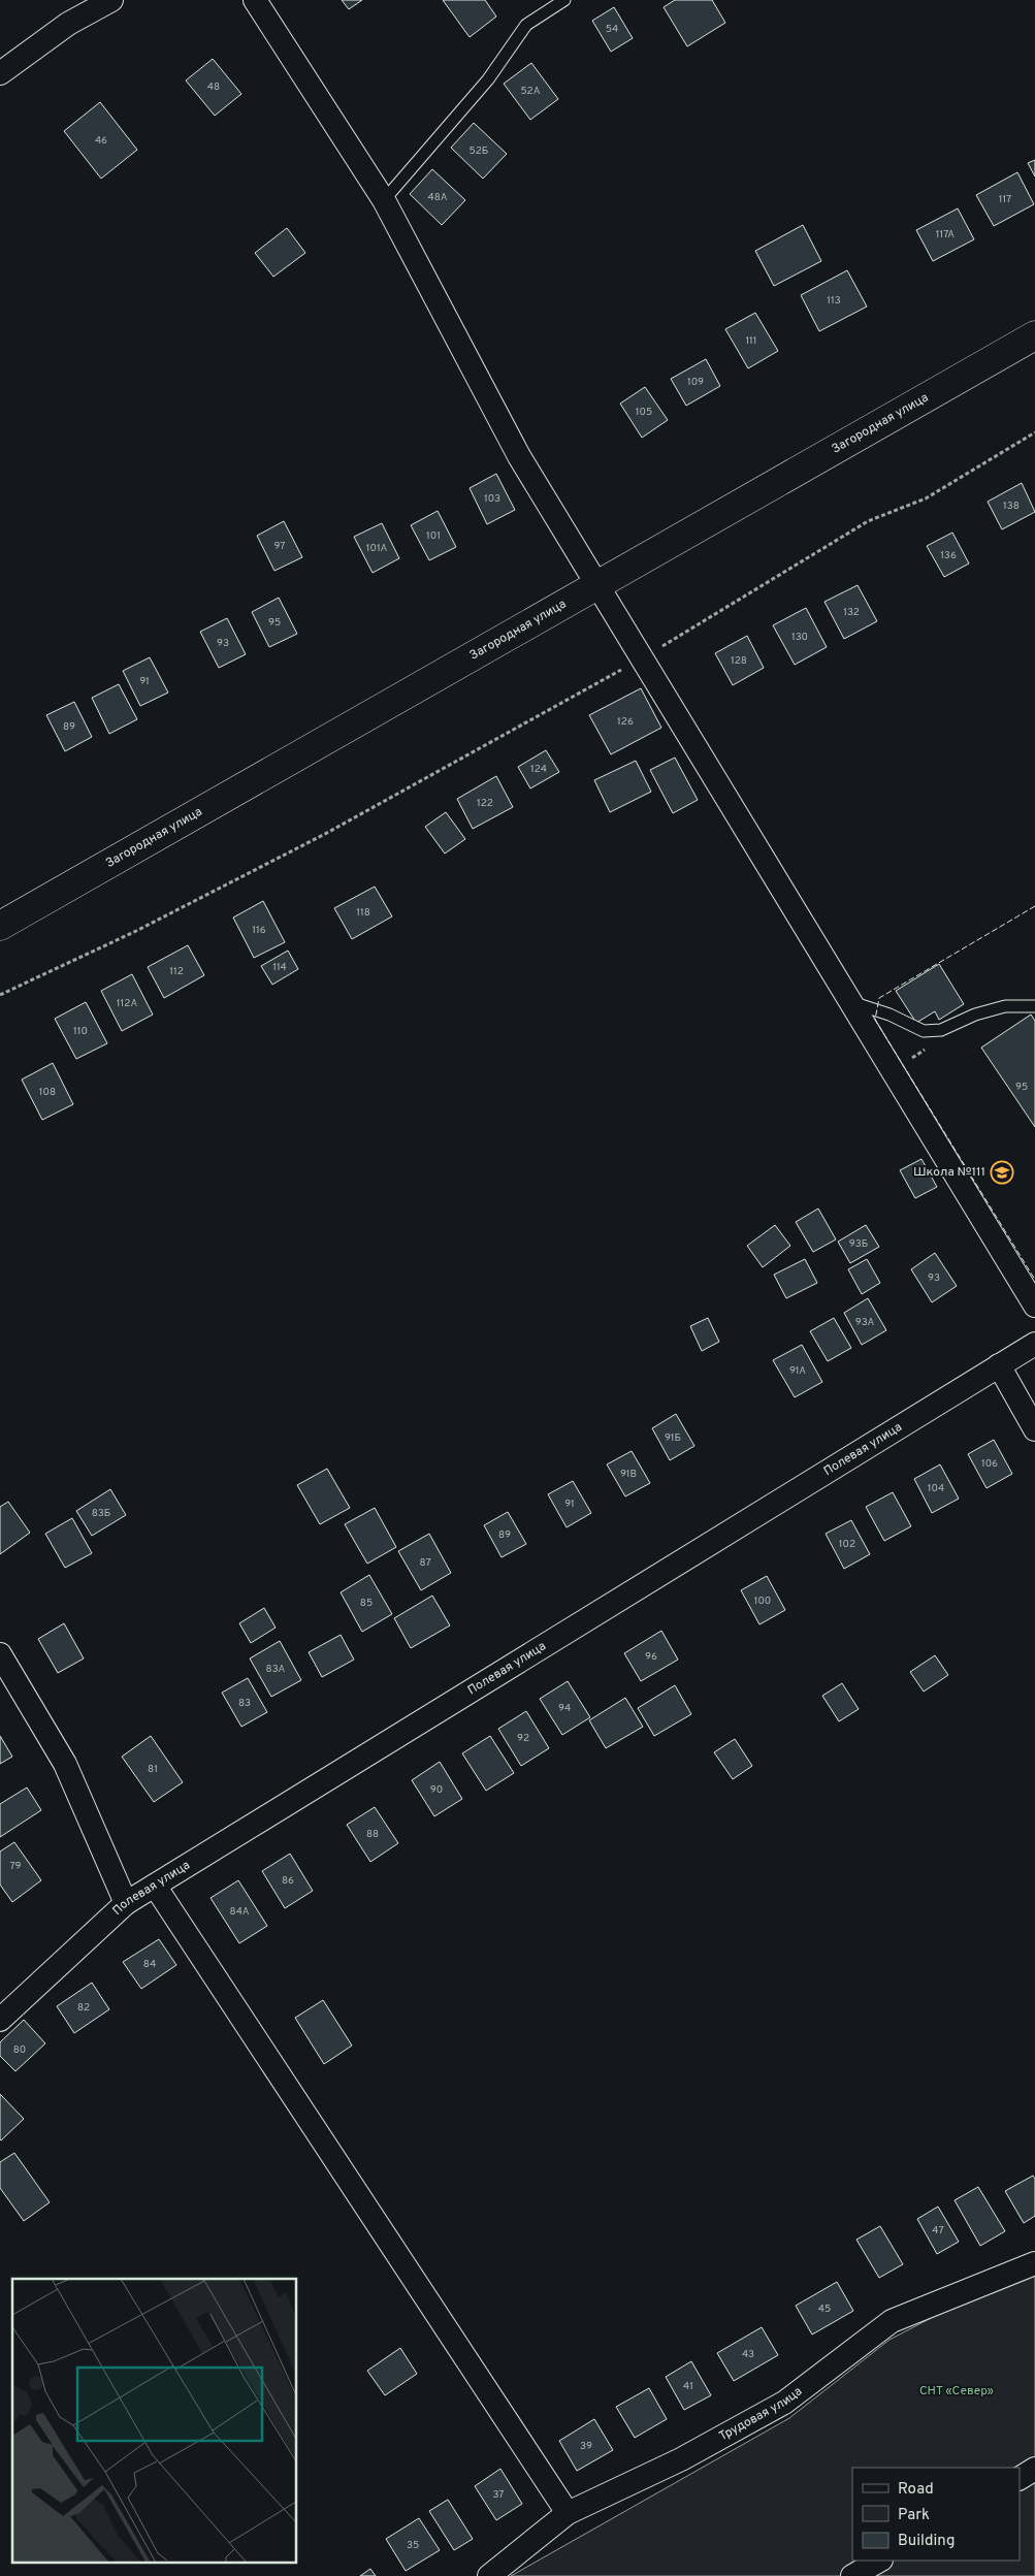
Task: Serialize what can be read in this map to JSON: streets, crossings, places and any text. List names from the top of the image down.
{
  "streets": {
    "street": ["Загородная улица", "Полевая улица", "Трудовая улица"]
  },
  "parks": ["СНТ «Север»"],
  "places": {
    "school or university": ["Школа №111"]
  },
  "house_numbers": [
    "54",
    "48",
    "52А",
    "46",
    "52Б",
    "48А",
    "117",
    "117А",
    "113",
    "111",
    "109",
    "105",
    "103",
    "138",
    "101",
    "97",
    "101А",
    "136",
    "132",
    "95",
    "130",
    "93",
    "128",
    "91",
    "126",
    "89",
    "124",
    "122",
    "118",
    "116",
    "114",
    "112",
    "112А",
    "110",
    "95",
    "108",
    "93Б",
    "93",
    "93А",
    "91А",
    "91Б",
    "106",
    "91В",
    "104",
    "91",
    "83Б",
    "89",
    "102",
    "87",
    "100",
    "85",
    "96",
    "83А",
    "83",
    "94",
    "92",
    "81",
    "90",
    "88",
    "79",
    "86",
    "84А",
    "84",
    "82",
    "80",
    "47",
    "45",
    "43",
    "41",
    "39",
    "37",
    "35"
  ],
  "legend": ["Road", "Park", "Building"]
}
